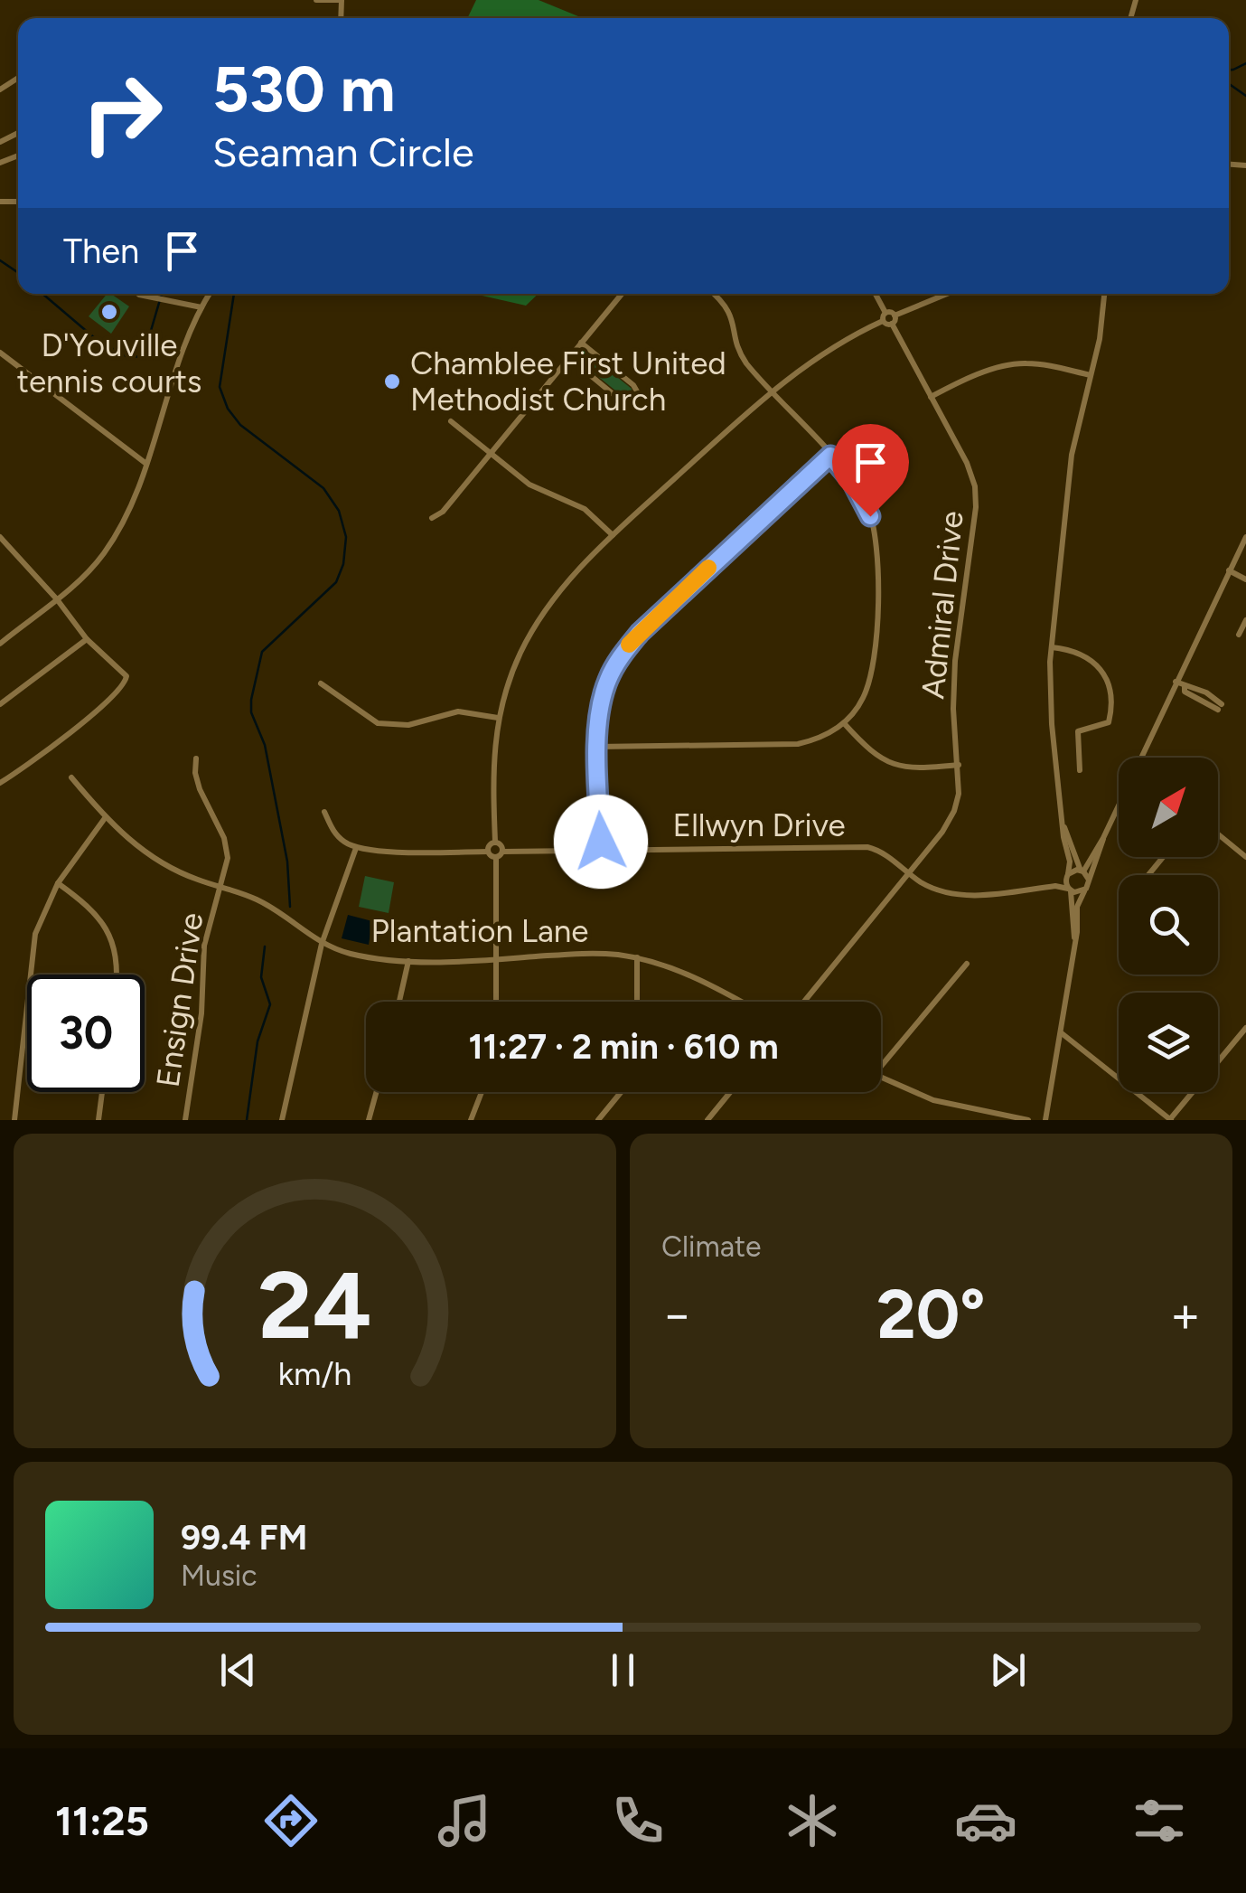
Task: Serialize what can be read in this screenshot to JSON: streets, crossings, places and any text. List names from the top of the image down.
{
  "streets": {
    "street": [
      "Admiral Drive",
      "Ellwyn Drive",
      "Plantation Lane",
      "Ensign Drive"
    ]
  },
  "crossings": [
    ["Admiral Drive", "Ellwyn Drive"],
    ["Plantation Lane", "Ensign Drive"]
  ],
  "places": ["D'Youville tennis courts", "Chamblee First United Methodist Church"],
  "north": "top right",
  "page": {
    "turn": ["530 m", "Seaman Circle"],
    "then": "Then",
    "limit": "30",
    "trip": "11:27 · 2 min · 610 m",
    "tile": "Climate",
    "heat": ["−", "20°", "+"],
    "song": ["99.4 FM", "Music"],
    "tabs": "11:25",
    "gauge": ["24", "km/h"]
  }
}
